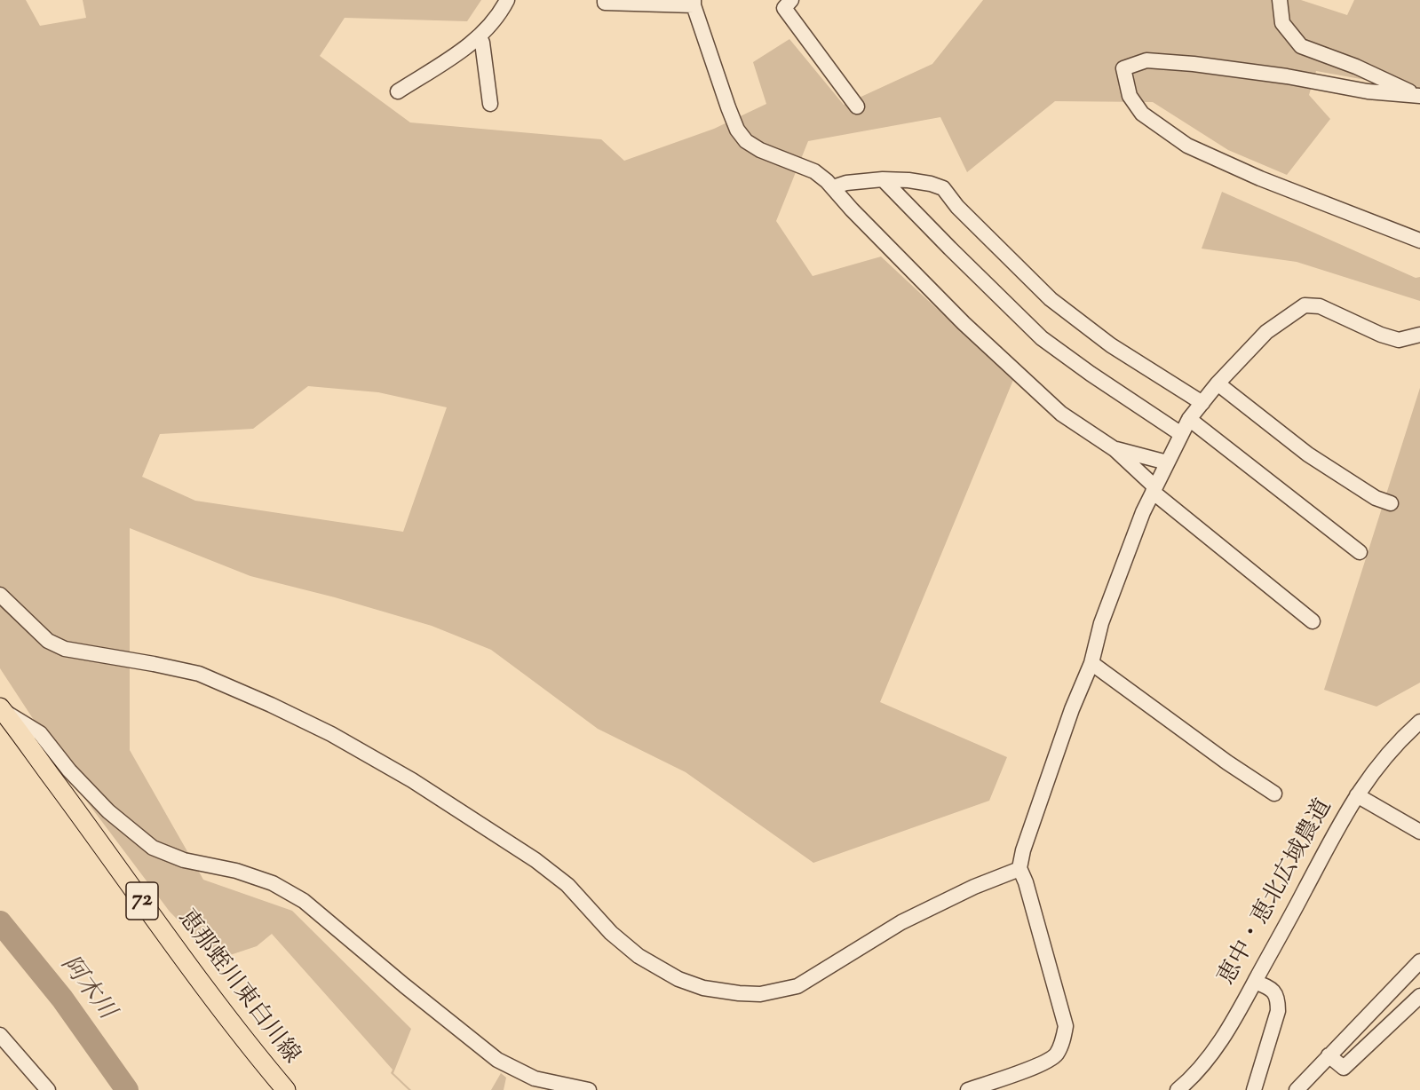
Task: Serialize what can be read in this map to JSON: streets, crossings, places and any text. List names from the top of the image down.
{
  "streets": {
    "main road": ["72", "恵那蛭川東白川線"],
    "street": ["恵中・恵北広域農道"]
  },
  "water": ["阿木川"]
}
